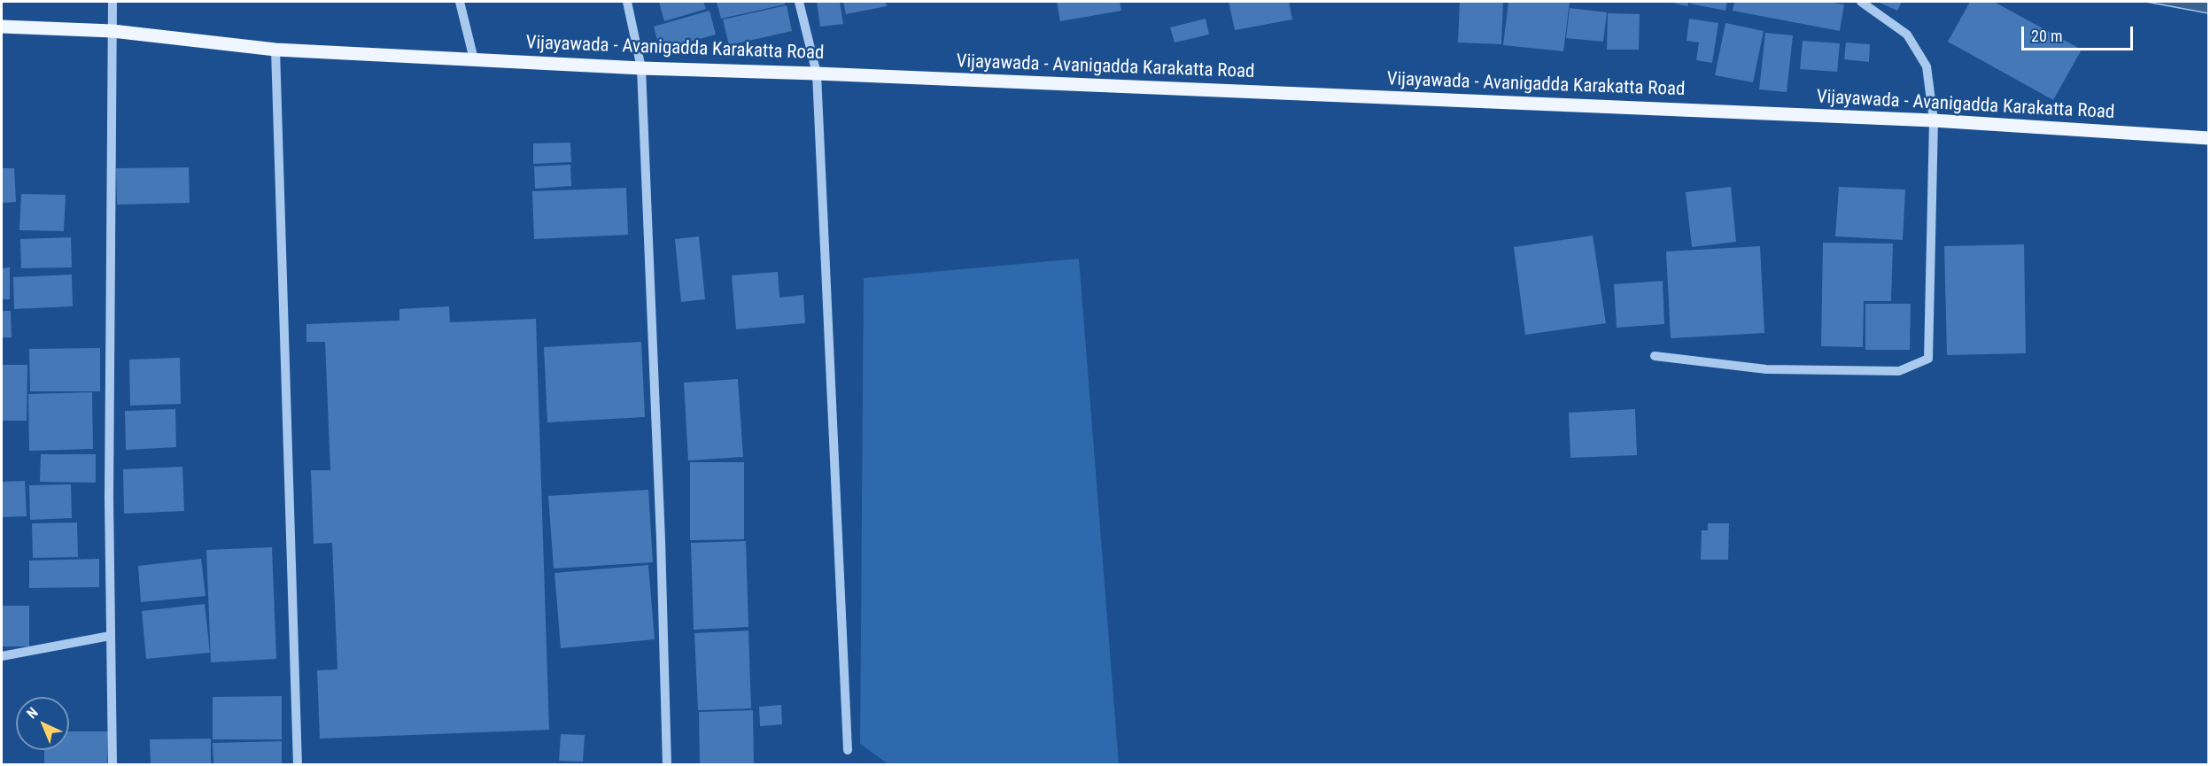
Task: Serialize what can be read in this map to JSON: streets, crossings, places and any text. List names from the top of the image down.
{
  "streets": {
    "main road": ["Vijayawada - Avanigadda Karakatta Road"]
  },
  "scale_bar": "20 m",
  "north": "top left"
}
